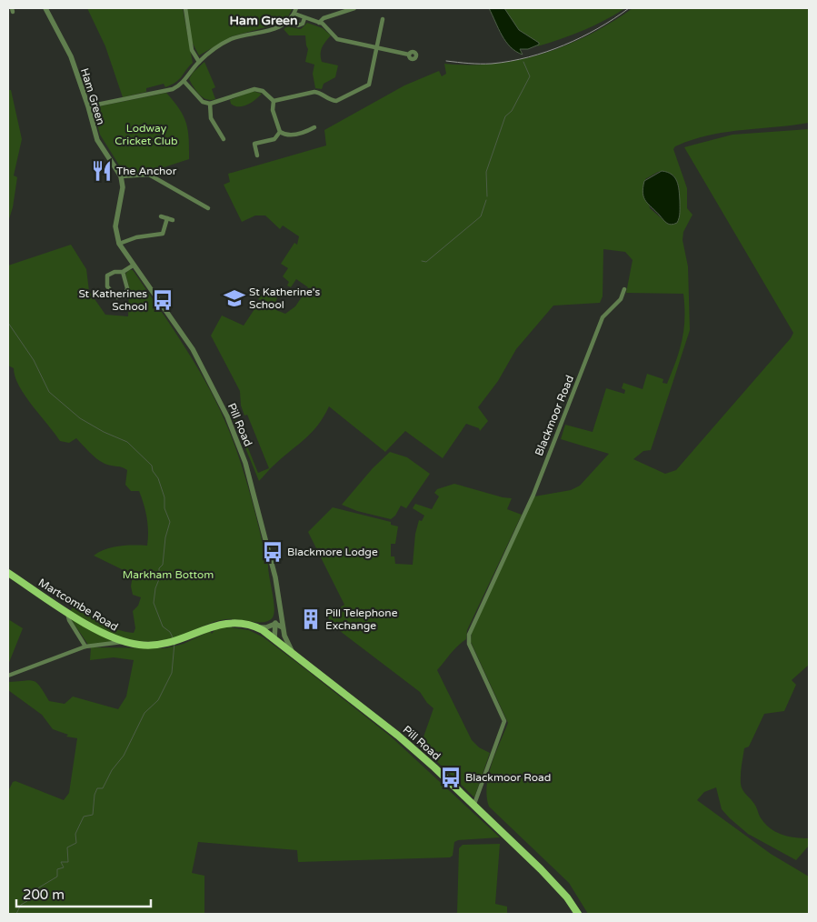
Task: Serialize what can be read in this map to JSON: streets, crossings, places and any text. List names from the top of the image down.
{
  "streets": {
    "main road": ["Pill Road", "Martcombe Road"],
    "street": ["Ham Green", "Blackmoor Road"]
  },
  "crossings": [
    ["Blackmoor Road", "Pill Road"],
    ["Pill Road", "Martcombe Road"]
  ],
  "districts": ["Ham Green"],
  "parks": ["Lodway Cricket Club", "Markham Bottom"],
  "places": {
    "restaurant": ["The Anchor"],
    "school or university": ["St Katherine's School"],
    "bus stop": ["St Katherines School", "Blackmore Lodge", "Blackmoor Road"],
    "building": ["Pill Telephone Exchange"]
  },
  "scale_bar": "200 m"
}
